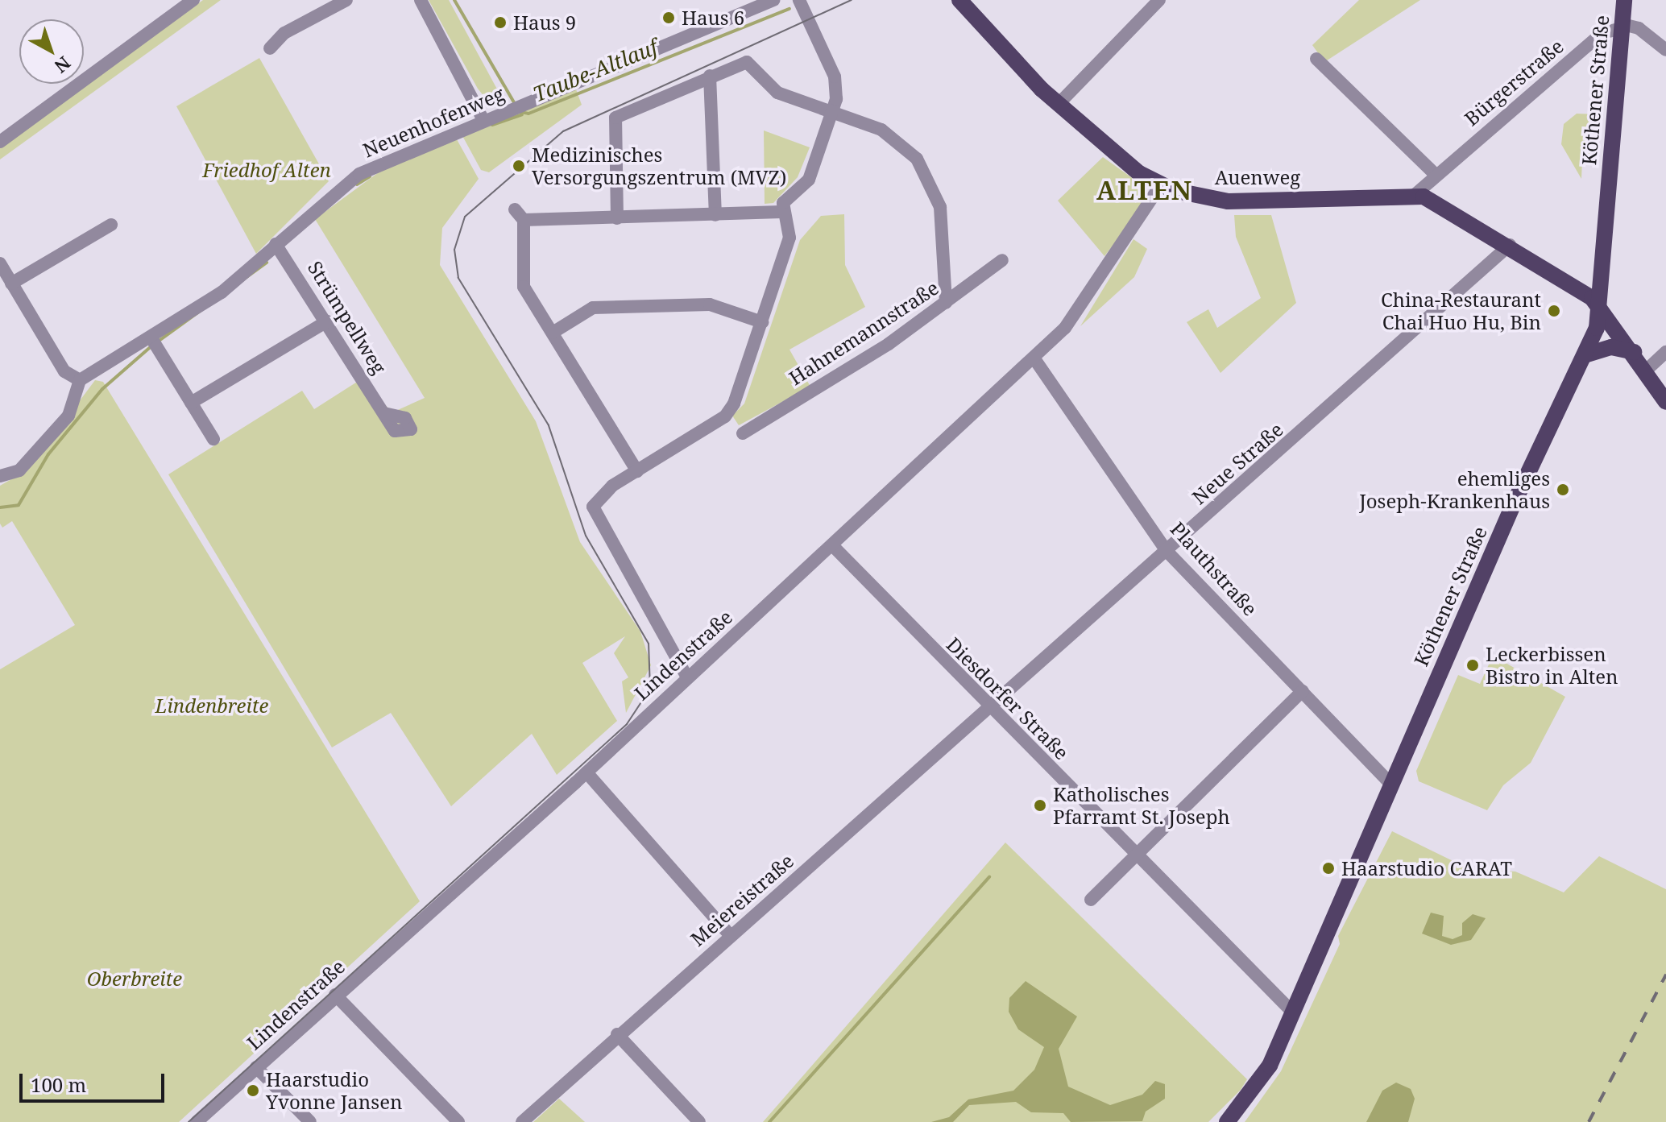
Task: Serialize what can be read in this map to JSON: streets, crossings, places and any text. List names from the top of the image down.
{
  "streets": {
    "main road": ["Köthener Straße", "Auenweg"],
    "street": [
      "Bürgerstraße",
      "Neuenhofenweg",
      "Strümpellweg",
      "Hahnemannstraße",
      "Neue Straße",
      "Plauthstraße",
      "Lindenstraße",
      "Diesdorfer Straße",
      "Meiereistraße"
    ]
  },
  "crossings": [
    ["Bürgerstraße", "Köthener Straße"],
    ["Bürgerstraße", "Auenweg"],
    ["Köthener Straße", "Plauthstraße"],
    ["Köthener Straße", "Diesdorfer Straße"],
    ["Neuenhofenweg", "Strümpellweg"],
    ["Auenweg", "Lindenstraße"],
    ["Neue Straße", "Plauthstraße"],
    ["Neue Straße", "Diesdorfer Straße"],
    ["Neue Straße", "Meiereistraße"],
    ["Plauthstraße", "Lindenstraße"],
    ["Lindenstraße", "Diesdorfer Straße"],
    ["Diesdorfer Straße", "Meiereistraße"]
  ],
  "districts": ["ALTEN"],
  "water": ["Taube-Altlauf"],
  "parks": ["Friedhof Alten", "Lindenbreite", "Oberbreite"],
  "places": [
    "Haus 6",
    "Haus 9",
    "Medizinisches Versorgungszentrum (MVZ)",
    "China-Restaurant Chai Huo Hu, Bin",
    "ehemliges Joseph-Krankenhaus",
    "Leckerbissen Bistro in Alten",
    "Katholisches Pfarramt St. Joseph",
    "Haarstudio CARAT",
    "Haarstudio Yvonne Jansen"
  ],
  "scale_bar": "100 m",
  "north": "bottom right"
}
